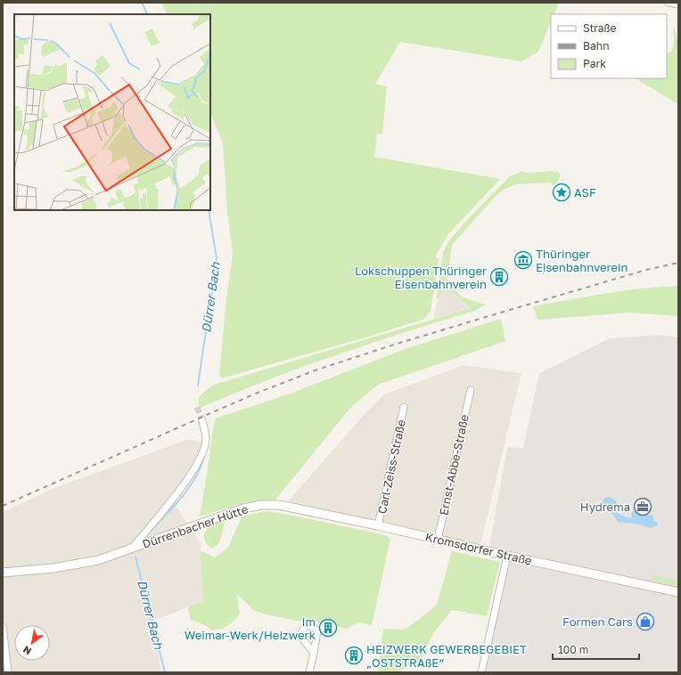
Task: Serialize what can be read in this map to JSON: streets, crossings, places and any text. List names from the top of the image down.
{
  "streets": {
    "street": [
      "Ernst-Abbe-Straße",
      "Carl-Zeiss-Straße",
      "Dürrenbacher Hütte",
      "Kromsdorfer Straße"
    ]
  },
  "crossings": [
    ["Ernst-Abbe-Straße", "Kromsdorfer Straße"],
    ["Carl-Zeiss-Straße", "Kromsdorfer Straße"],
    ["Dürrenbacher Hütte", "Kromsdorfer Straße"]
  ],
  "water": ["Dürrer Bach"],
  "places": {
    "place": ["ASF"],
    "museum": ["Thüringer Eisenbahnverein"],
    "building": ["Lokschuppen Thüringer Eisenbahnverein", "Im Weimar-Werk/Heizwerk", "HEIZWERK GEWERBEGEBIET „OSTSTRAßE“"],
    "office": ["Hydrema"],
    "shop": ["Formen Cars"]
  },
  "legend": ["Straße", "Bahn", "Park"],
  "scale_bar": "100 m",
  "north": "bottom left"
}
